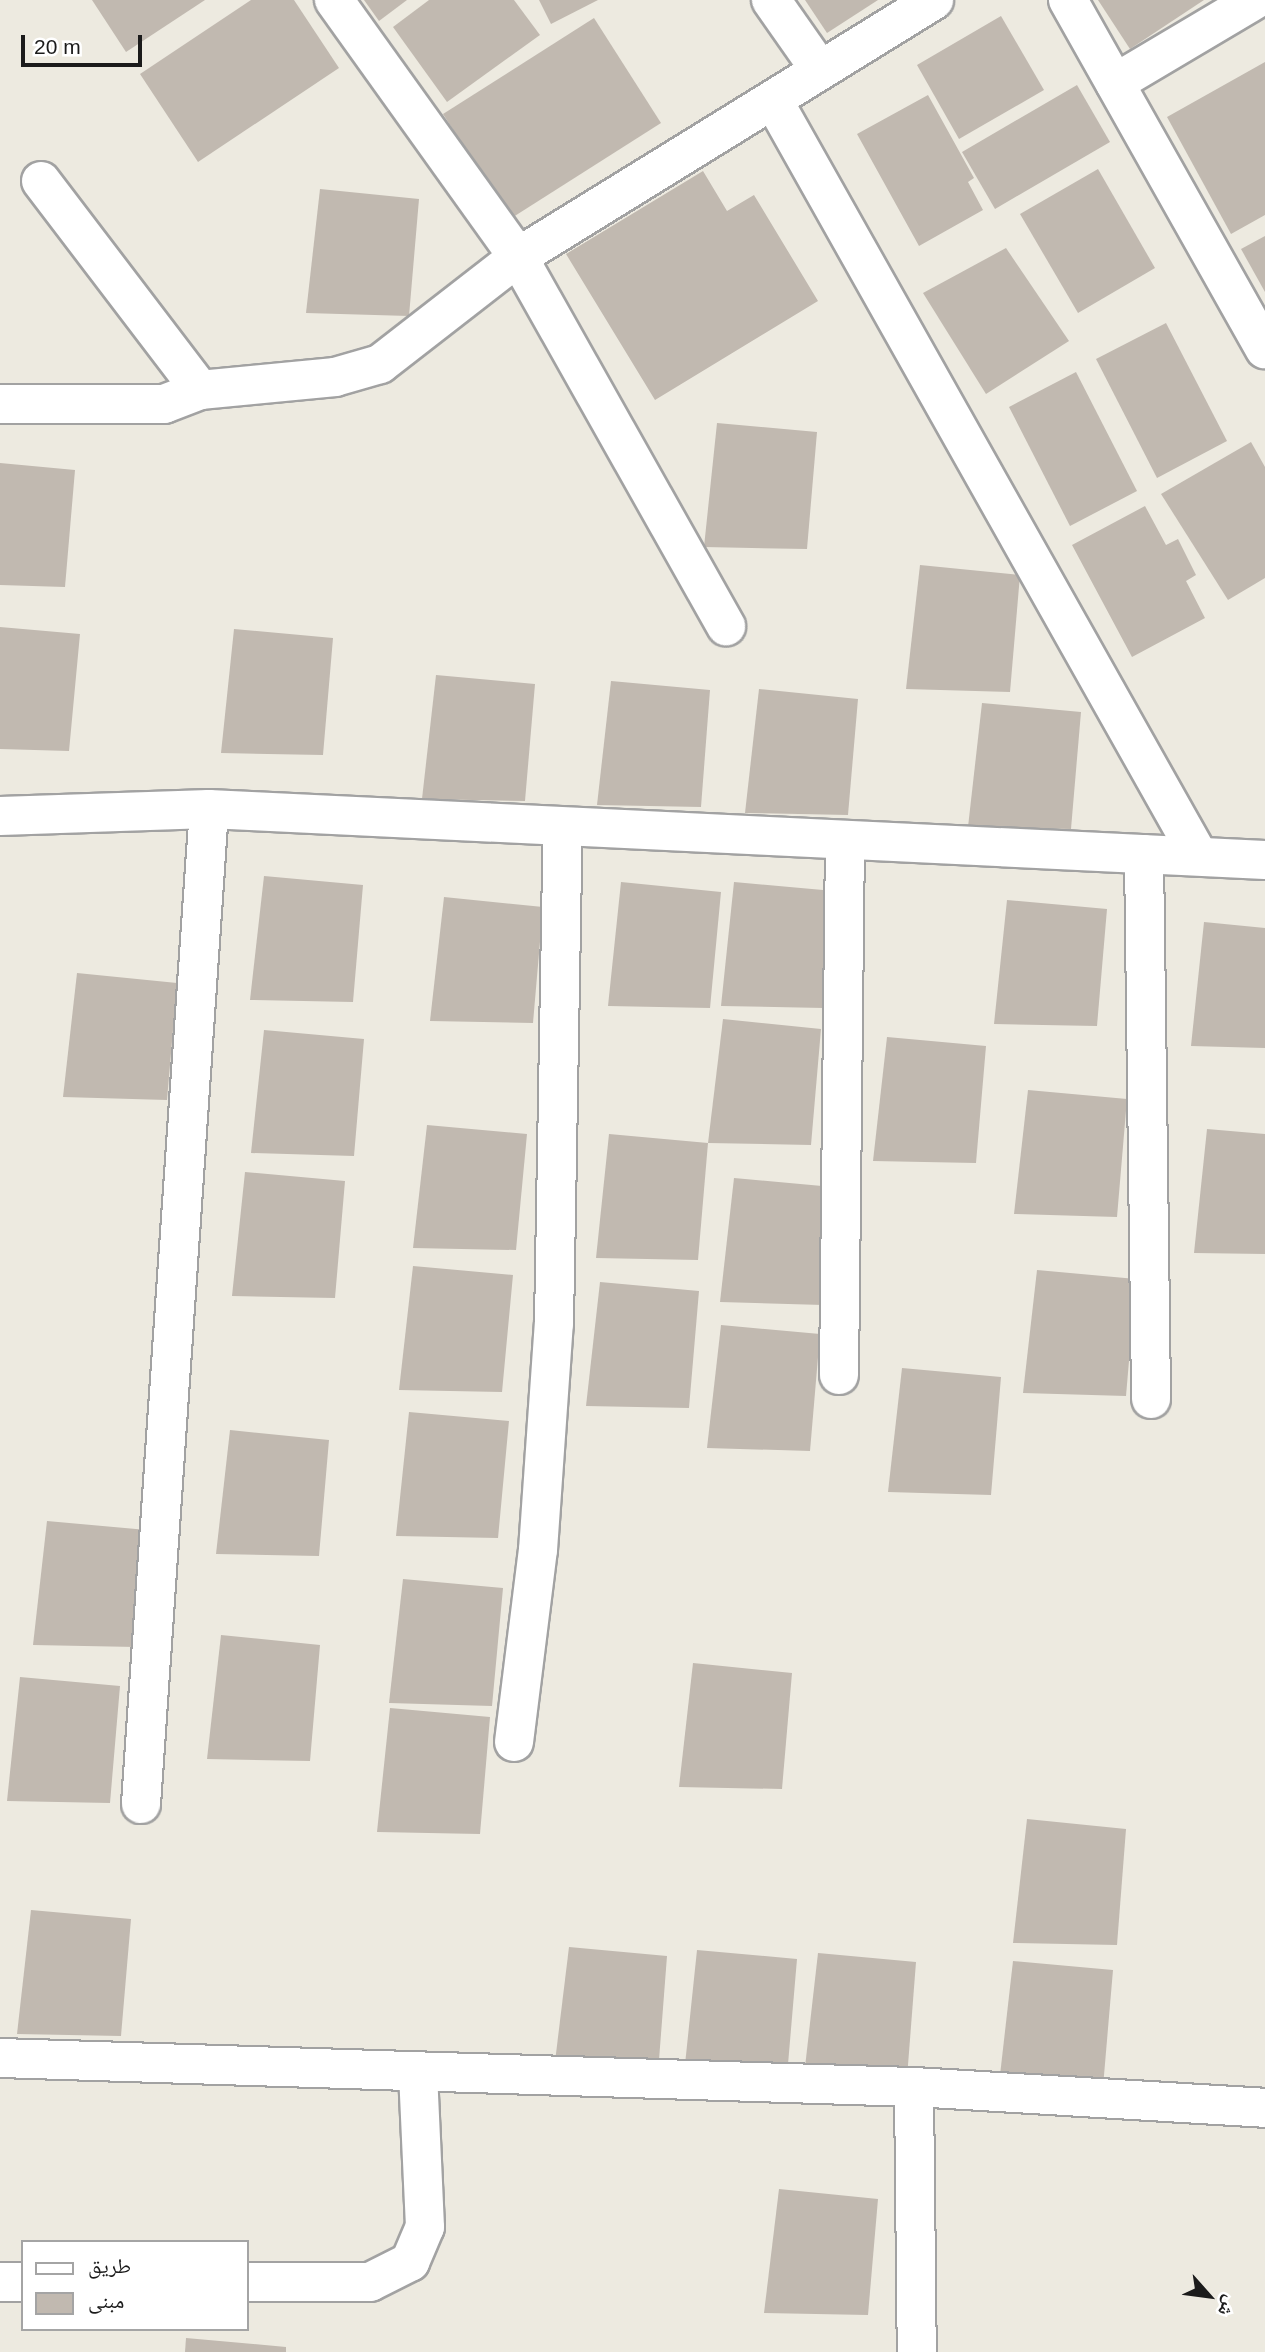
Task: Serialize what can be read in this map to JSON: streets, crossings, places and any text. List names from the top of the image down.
{
  "legend": ["طريق", "مبنى"],
  "scale_bar": "20 m",
  "north": "bottom right"
}
